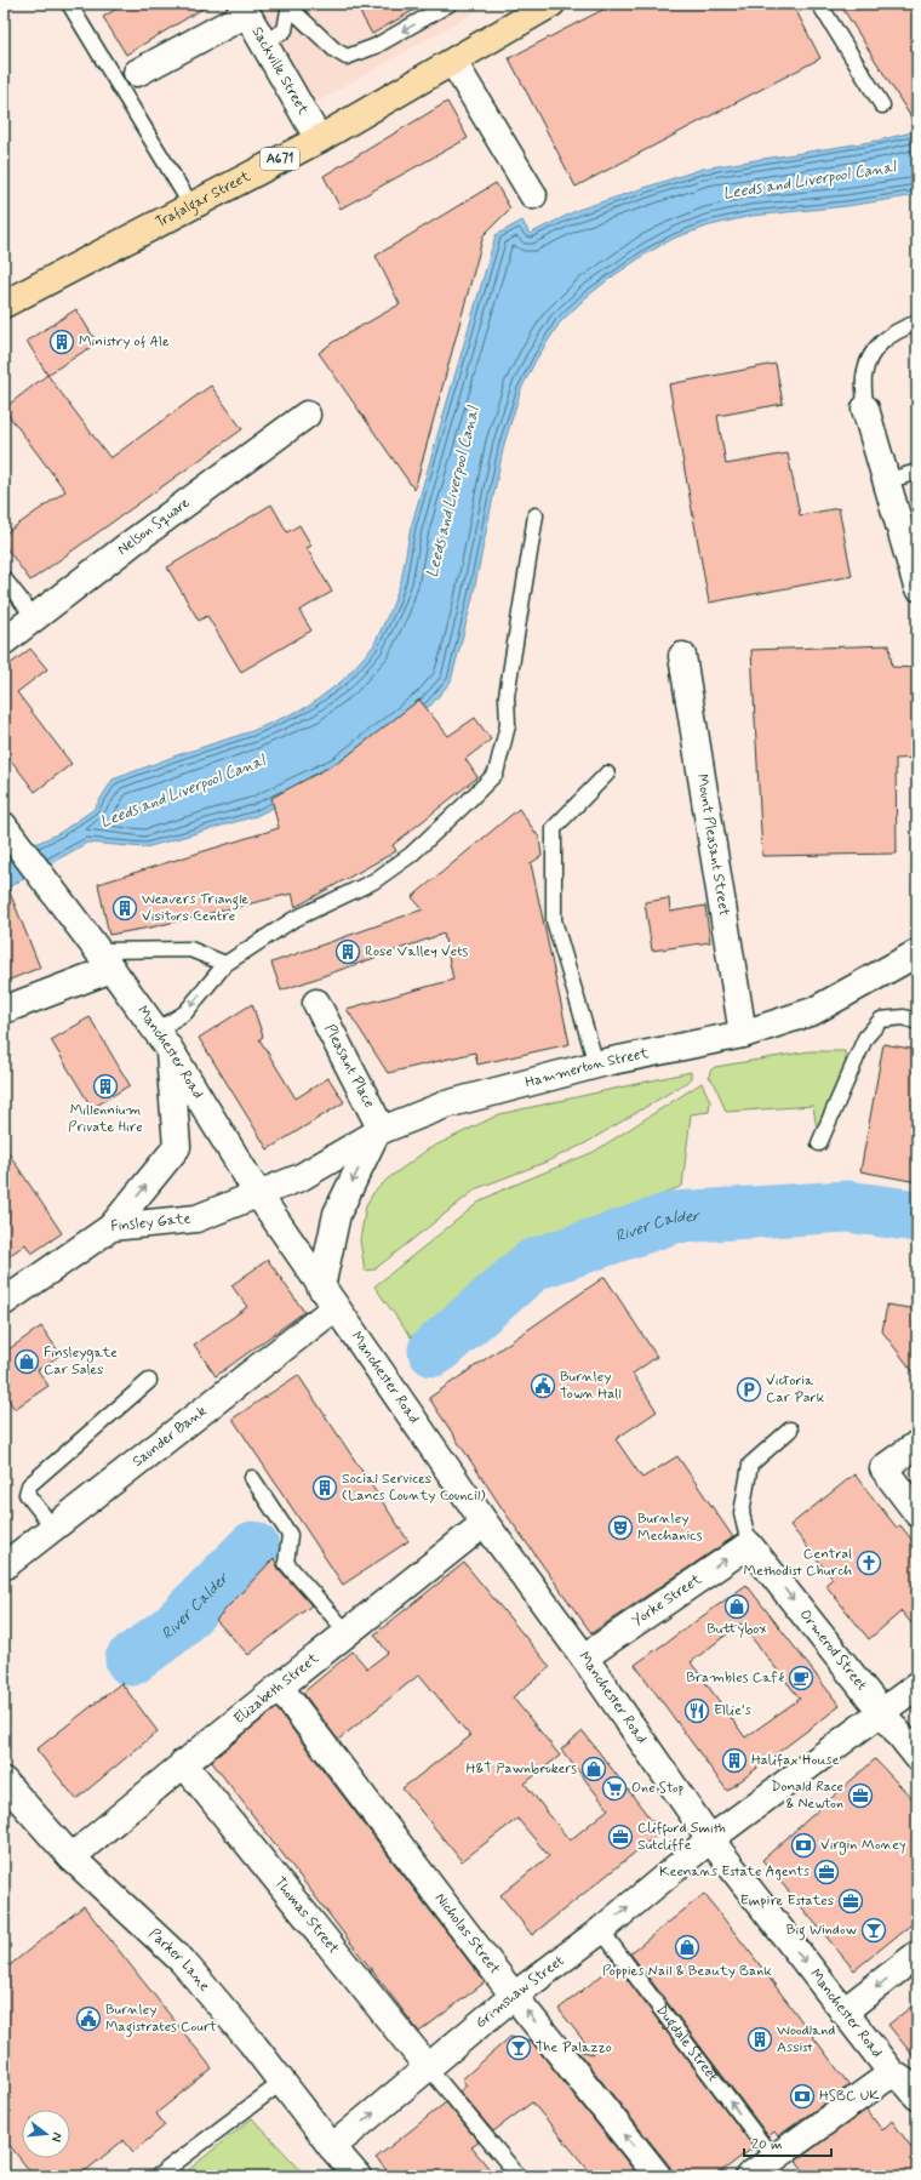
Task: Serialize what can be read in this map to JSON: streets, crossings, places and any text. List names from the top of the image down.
{
  "streets": {
    "main road": ["A671", "Trafalgar Street"],
    "street": [
      "Sackville Street",
      "Nelson Square",
      "Mount Pleasant Street",
      "Manchester Road",
      "Pleasant Place",
      "Hammerton Street",
      "Finsley Gate",
      "Saunder Bank",
      "Yorke Street",
      "Ormerod Street",
      "Elizabeth Street",
      "Thomas Street",
      "Nicholas Street",
      "Parker Lane",
      "Grimshaw Street"
    ],
    "lane": ["Dugdale Street"]
  },
  "crossings": [
    ["Sackville Street", "Trafalgar Street"],
    ["Mount Pleasant Street", "Hammerton Street"],
    ["Manchester Road", "Hammerton Street"],
    ["Manchester Road", "Finsley Gate"],
    ["Manchester Road", "Saunder Bank"],
    ["Manchester Road", "Yorke Street"],
    ["Manchester Road", "Elizabeth Street"],
    ["Manchester Road", "Grimshaw Street"],
    ["Pleasant Place", "Hammerton Street"],
    ["Hammerton Street", "Finsley Gate"],
    ["Yorke Street", "Ormerod Street"],
    ["Ormerod Street", "Grimshaw Street"],
    ["Elizabeth Street", "Thomas Street"],
    ["Elizabeth Street", "Nicholas Street"],
    ["Elizabeth Street", "Parker Lane"],
    ["Thomas Street", "Grimshaw Street"],
    ["Nicholas Street", "Grimshaw Street"],
    ["Parker Lane", "Grimshaw Street"],
    ["Grimshaw Street", "Dugdale Street"]
  ],
  "one_way": [
    "Yorke Street",
    "Ormerod Street",
    "Nicholas Street",
    "Grimshaw Street",
    "Dugdale Street"
  ],
  "water": ["Leeds and Liverpool Canal", "River Calder"],
  "places": {
    "building": [
      "Ministry of Ale",
      "Weavers Triangle Visitors Centre",
      "Rose Valley Vets",
      "Millennium Private Hire",
      "Social Services (Lancs County Council)",
      "Halifax House",
      "Woodland Assist"
    ],
    "shop": [
      "Finsleygate Car Sales",
      "Buttybox",
      "H&T Pawnbrokers",
      "Poppies Nail & Beauty Bank"
    ],
    "public building": ["Burnley Town Hall", "Burnley Magistrates Court"],
    "parking": ["Victoria Car Park"],
    "theatre": ["Burnley Mechanics"],
    "church": ["Central Methodist Church"],
    "cafe": ["Brambles Café"],
    "restaurant": ["Ellie's"],
    "supermarket": ["One Stop"],
    "office": [
      "Donald Race & Newton",
      "Clifford Smith Sutcliffe",
      "Keenans Estate Agents",
      "Empire Estates"
    ],
    "bank": ["Virgin Money", "HSBC UK"],
    "bar": ["Big Window", "The Palazzo"]
  },
  "scale_bar": "20 m",
  "north": "right"
}
